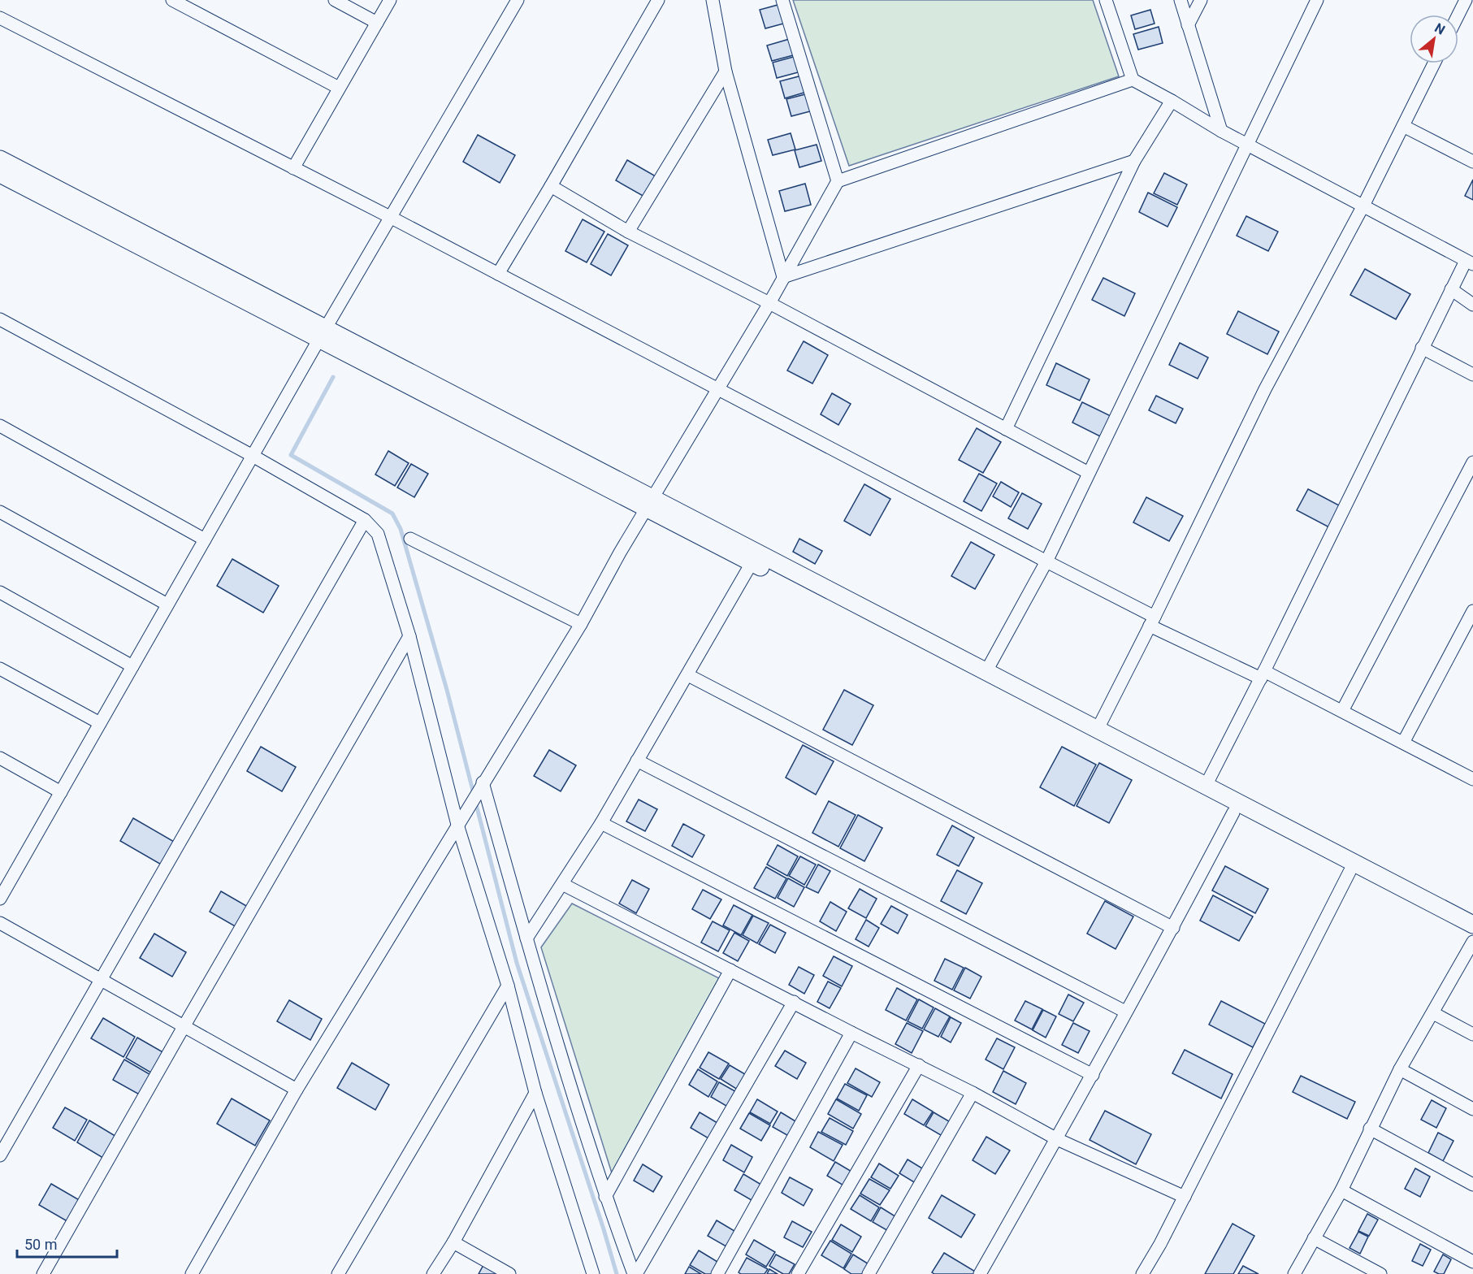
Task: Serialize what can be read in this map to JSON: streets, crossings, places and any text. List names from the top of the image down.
{
  "scale_bar": "50 m",
  "north": "top right"
}
